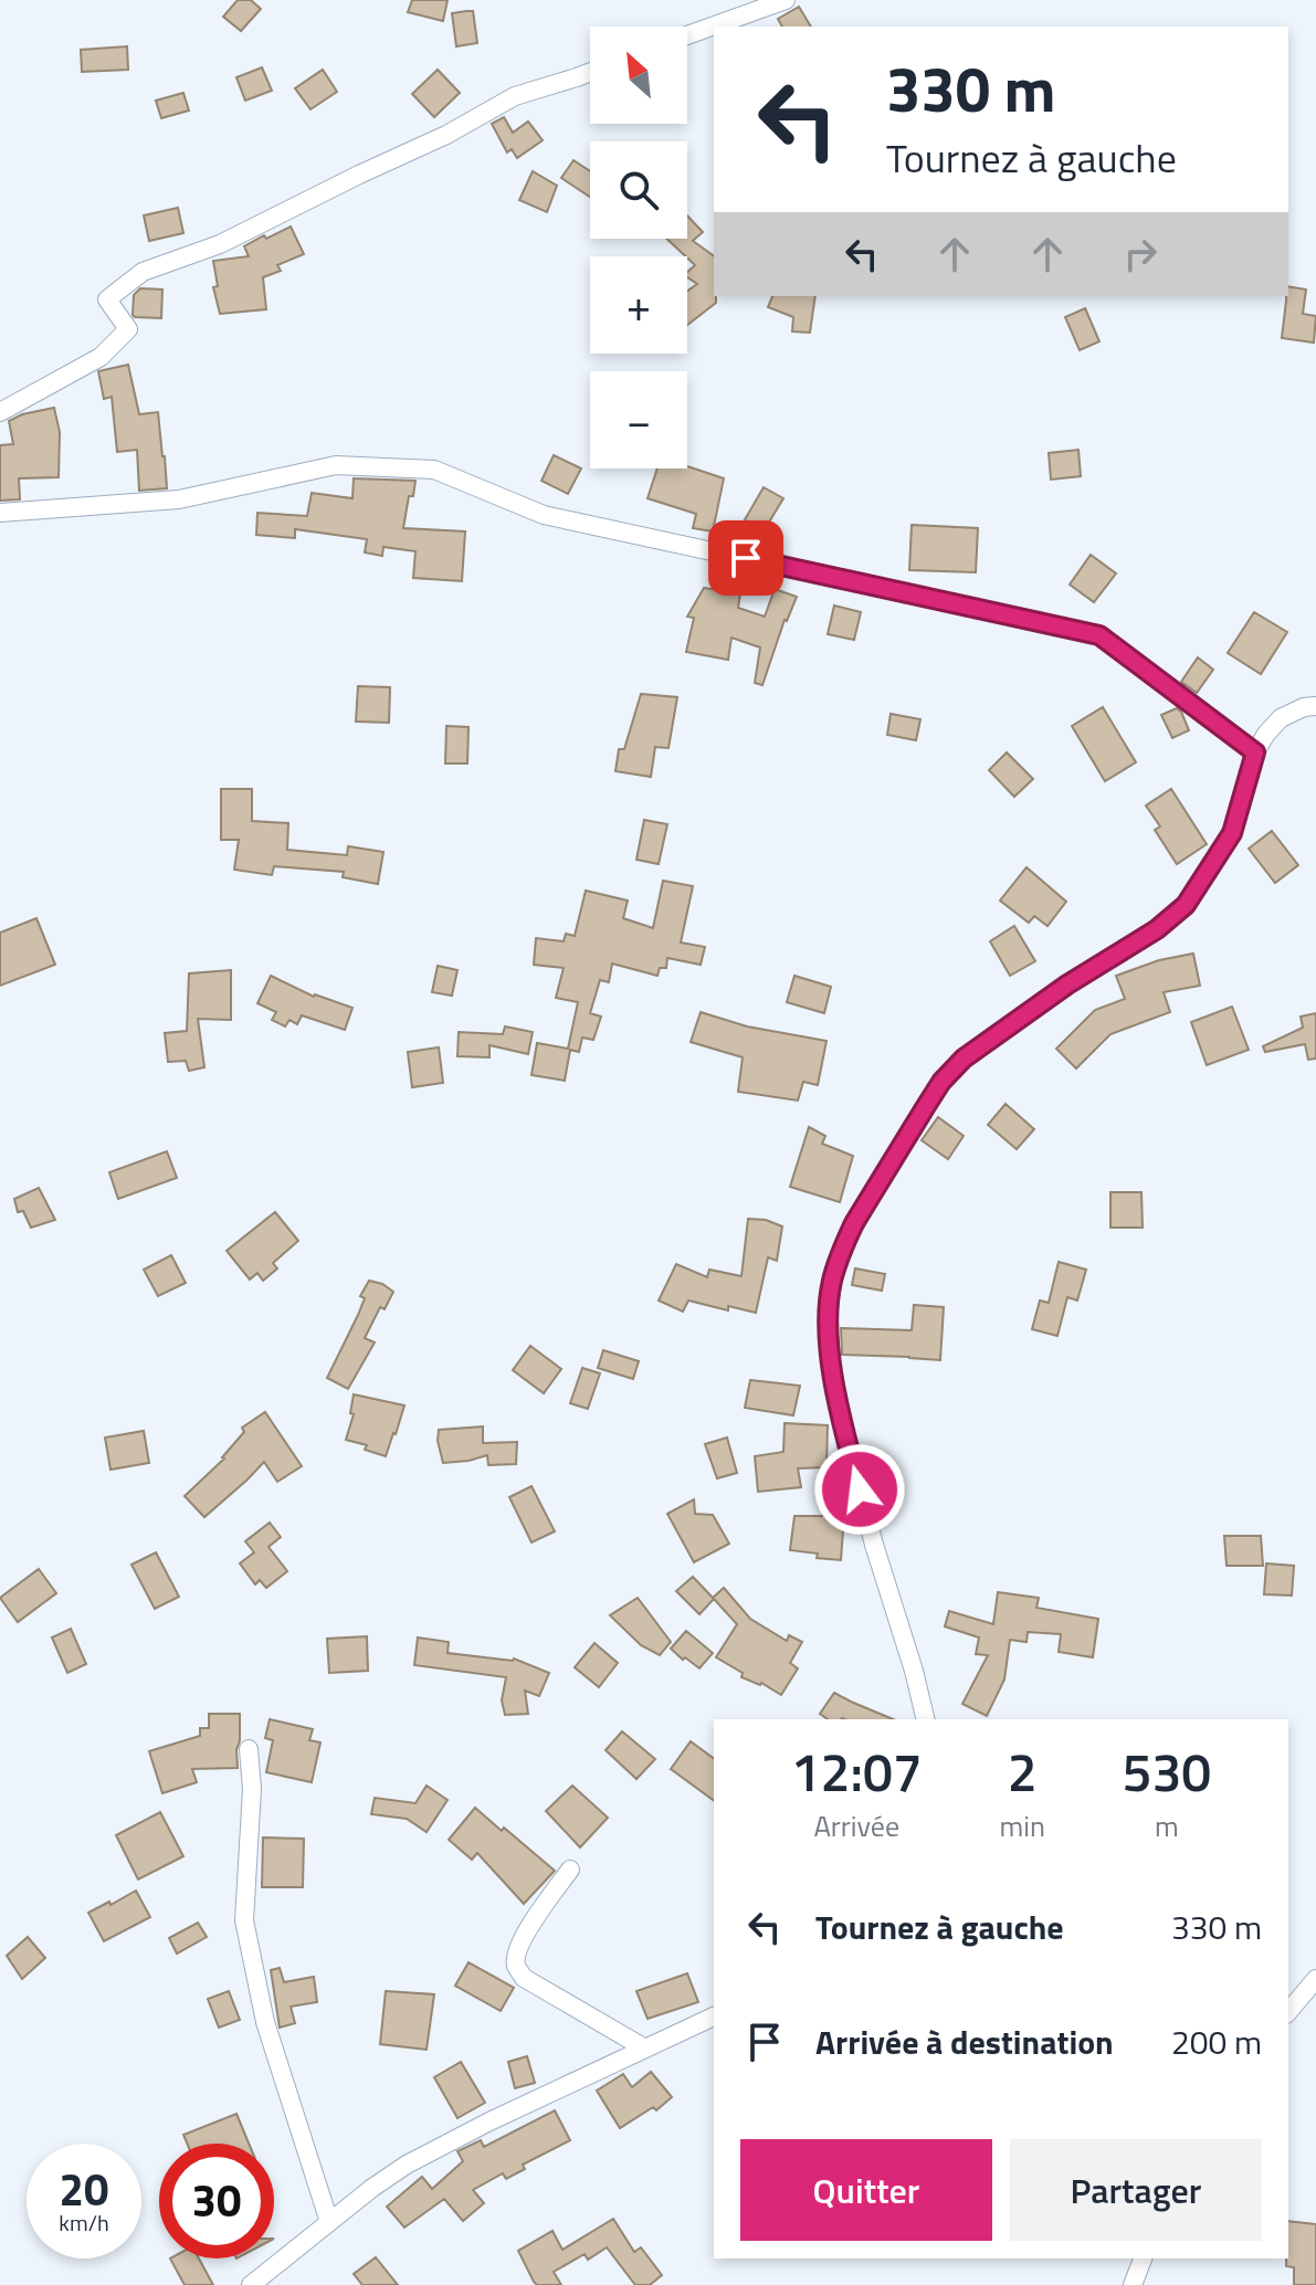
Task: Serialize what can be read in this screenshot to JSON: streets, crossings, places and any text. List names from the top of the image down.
{
  "north": "top left",
  "page": {
    "map_buttons": ["+", "−"],
    "turn": ["330 m", "Tournez à gauche"],
    "eta": [
      "12:07",
      "Arrivée",
      "2",
      "min",
      "530",
      "m"
    ],
    "list": [
      {
        "name": "Tournez à gauche",
        "value": "330 m"
      },
      {
        "name": "Arrivée à destination",
        "value": "200 m"
      }
    ],
    "buttons": ["Quitter", "Partager"],
    "speed": "20 km/h",
    "limit": "30"
  }
}
